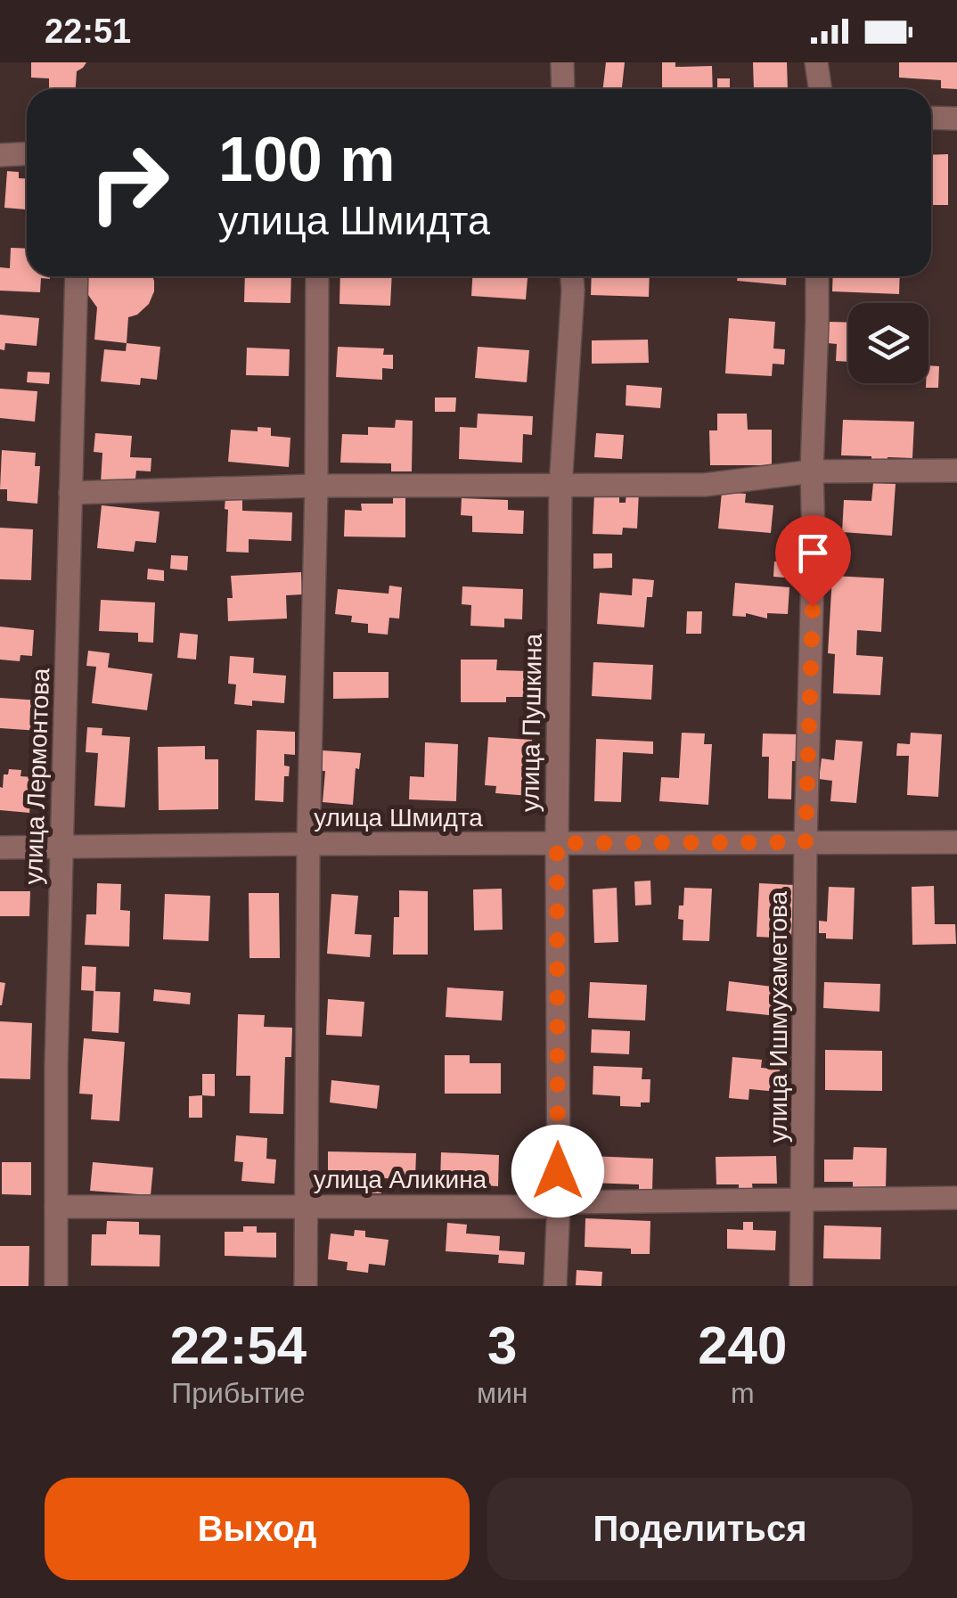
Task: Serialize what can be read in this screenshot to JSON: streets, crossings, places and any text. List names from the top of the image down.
{
  "streets": {
    "street": [
      "улица Пушкина",
      "улица Лермонтова",
      "улица Шмидта",
      "улица Ишмухаметова",
      "улица Аликина"
    ]
  },
  "crossings": [
    ["улица Пушкина", "улица Шмидта"],
    ["улица Пушкина", "улица Аликина"],
    ["улица Лермонтова", "улица Шмидта"],
    ["улица Лермонтова", "улица Аликина"],
    ["улица Шмидта", "улица Ишмухаметова"],
    ["улица Ишмухаметова", "улица Аликина"]
  ],
  "page": {
    "status": "22:51",
    "turn": ["100 m", "улица Шмидта"],
    "eta": [
      "22:54",
      "Прибытие",
      "3",
      "мин",
      "240",
      "m"
    ],
    "buttons": ["Выход", "Поделиться"]
  }
}
